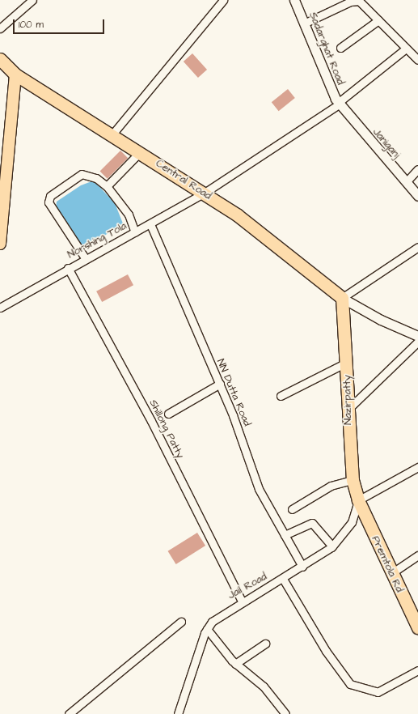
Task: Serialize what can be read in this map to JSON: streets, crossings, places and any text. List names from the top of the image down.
{
  "streets": {
    "highway": ["Central Road", "Nazirpatty", "Premtola Rd"],
    "street": [
      "Sadarghat Road",
      "Janiganj",
      "Norshing Tola",
      "NN Dutta Road",
      "Shillong Patty",
      "Jail Road"
    ]
  },
  "crossings": [
    ["Sadarghat Road", "Janiganj"],
    ["Sadarghat Road", "Norshing Tola"],
    ["Janiganj", "Norshing Tola"],
    ["Central Road", "Norshing Tola"],
    ["Central Road", "Nazirpatty"],
    ["Norshing Tola", "NN Dutta Road"],
    ["Norshing Tola", "Shillong Patty"],
    ["NN Dutta Road", "Jail Road"],
    ["Nazirpatty", "Premtola Rd"],
    ["Nazirpatty", "Jail Road"],
    ["Shillong Patty", "Jail Road"],
    ["Premtola Rd", "Jail Road"]
  ],
  "scale_bar": "100 m"
}
